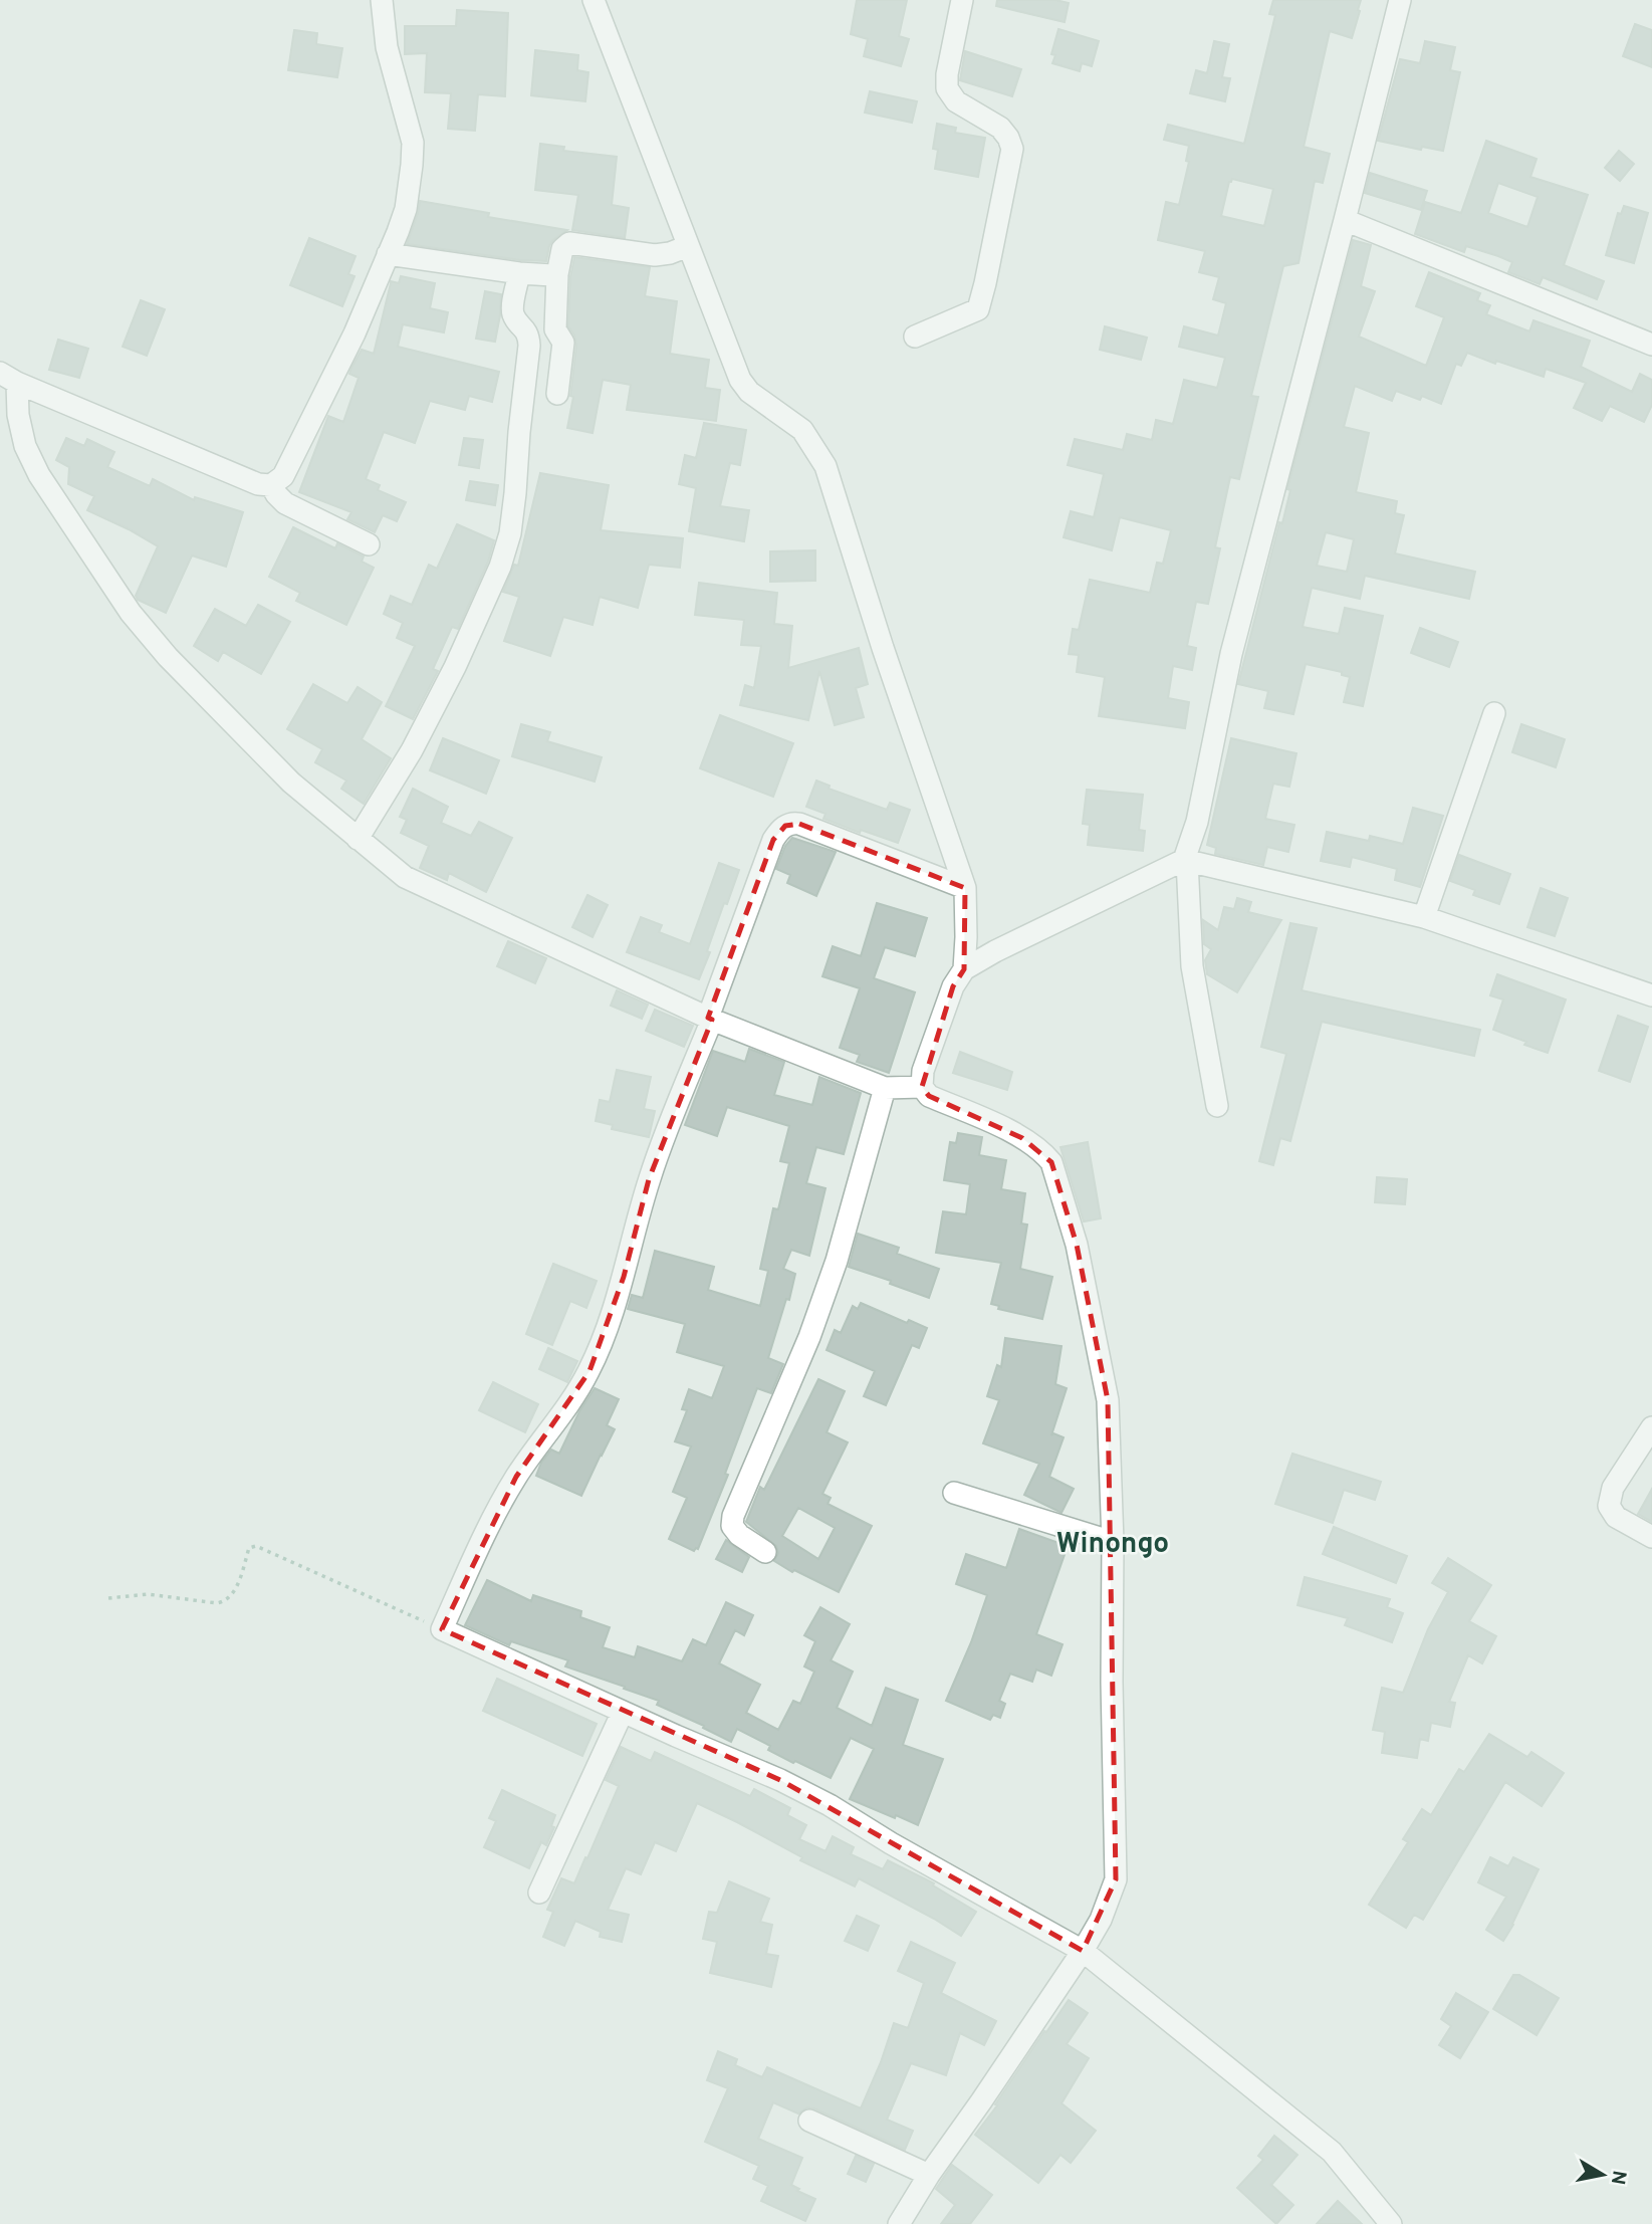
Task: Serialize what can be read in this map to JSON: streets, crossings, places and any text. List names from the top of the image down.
{
  "districts": ["Winongo"],
  "north": "right"
}
